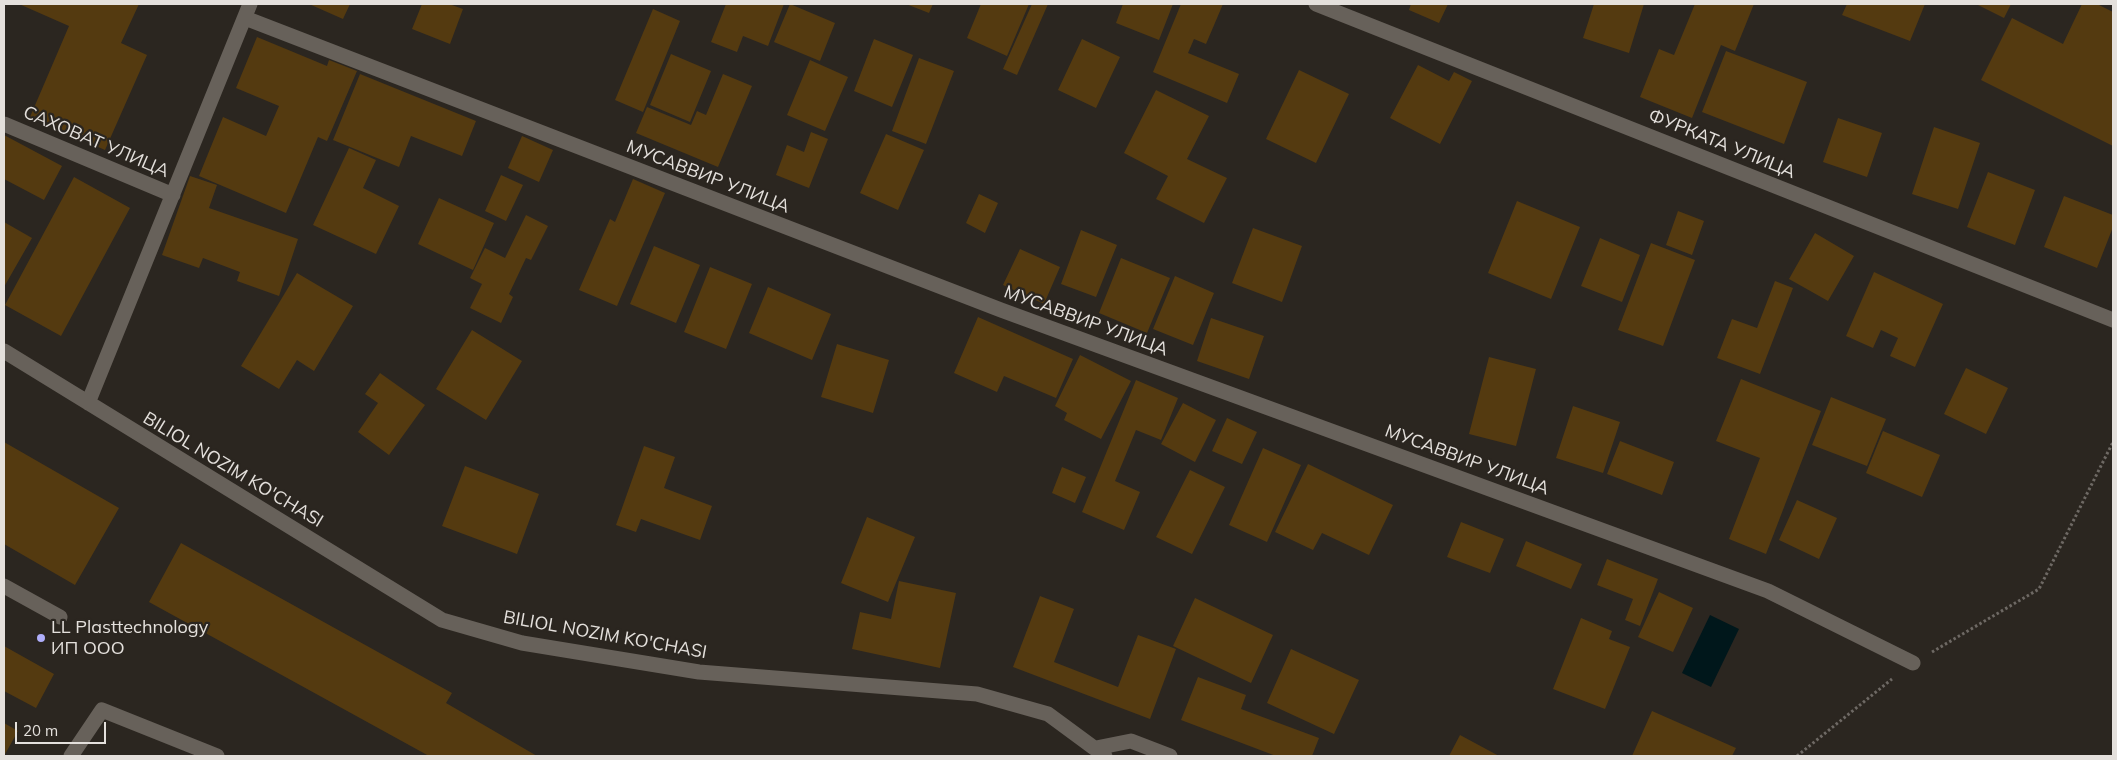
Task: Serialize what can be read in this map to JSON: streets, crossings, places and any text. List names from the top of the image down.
{
  "streets": {
    "street": [
      "САХОВАТ УЛИЦА",
      "ФУРКАТА УЛИЦА",
      "МУСАВВИР УЛИЦА",
      "BILIOL NOZIM KO'CHASI"
    ]
  },
  "places": ["LL Plasttechnology ИП ООО"],
  "scale_bar": "20 m"
}
